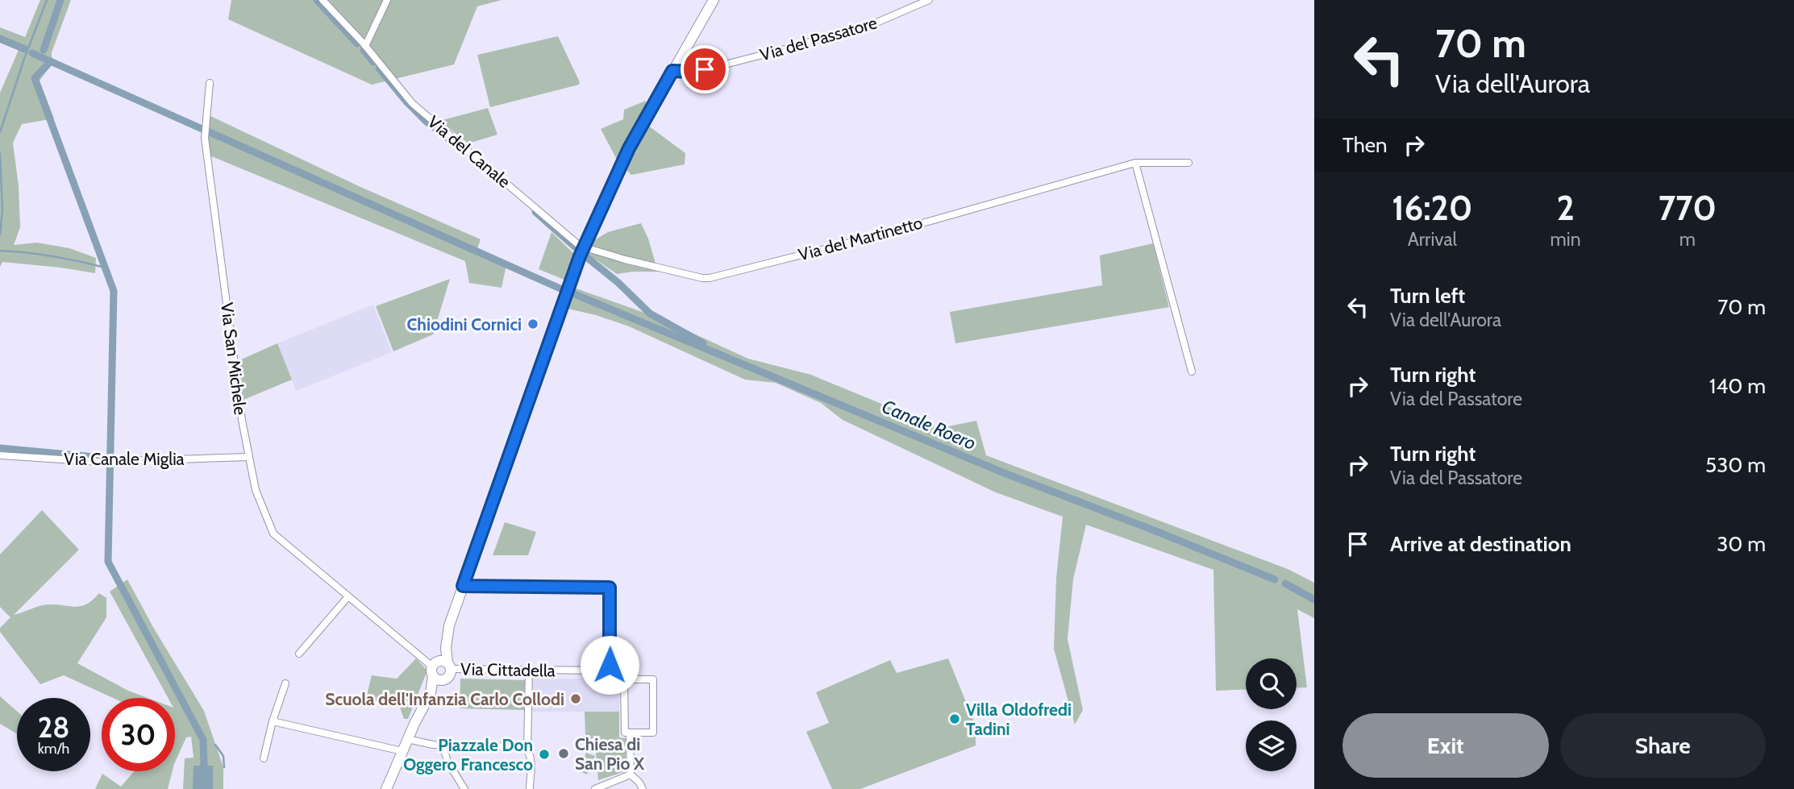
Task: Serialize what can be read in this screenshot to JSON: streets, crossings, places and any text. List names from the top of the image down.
{
  "streets": {
    "street": [
      "Via del Passatore",
      "Via del Canale",
      "Via del Martinetto",
      "Via San Michele",
      "Via Canale Miglia",
      "Via Cittadella"
    ]
  },
  "crossings": [
    ["Via del Canale", "Via del Martinetto"],
    ["Via San Michele", "Via Canale Miglia"],
    ["Via San Michele", "Via Cittadella"]
  ],
  "water": ["Canale Roero"],
  "places": [
    "Chiodini Cornici",
    "Scuola dell'Infanzia Carlo Collodi",
    "Villa Oldofredi Tadini",
    "Chiesa di San Pio X",
    "Piazzale Don Oggero Francesco"
  ],
  "page": {
    "turn": ["70 m", "Via dell'Aurora"],
    "then": "Then",
    "eta": [
      "16:20",
      "Arrival",
      "2",
      "min",
      "770",
      "m"
    ],
    "list": [
      {
        "name": "Turn left",
        "note": "Via dell'Aurora",
        "value": "70 m"
      },
      {
        "name": "Turn right",
        "note": "Via del Passatore",
        "value": "140 m"
      },
      {
        "name": "Turn right",
        "note": "Via del Passatore",
        "value": "530 m"
      },
      {
        "name": "Arrive at destination",
        "value": "30 m"
      }
    ],
    "speed": "28 km/h",
    "limit": "30",
    "buttons": ["Exit", "Share"]
  }
}
